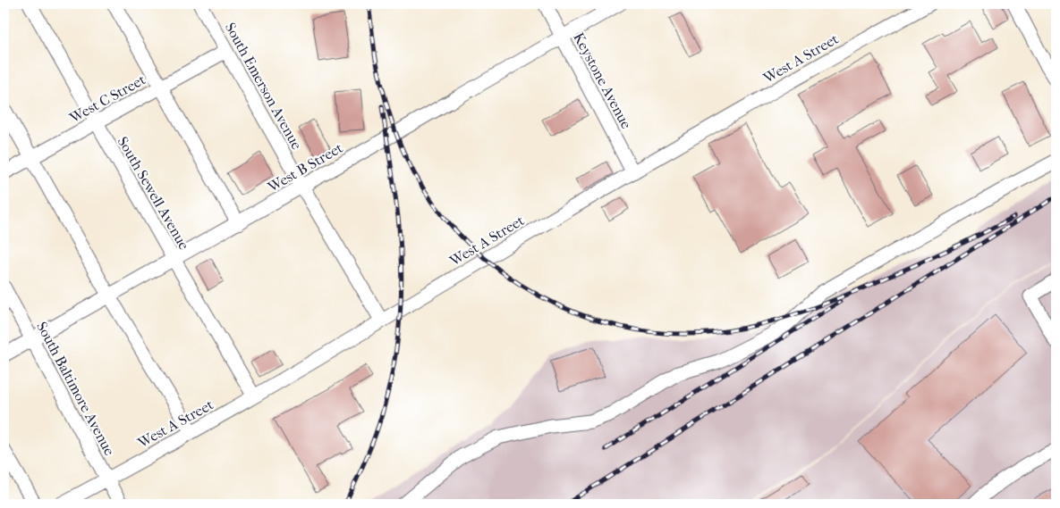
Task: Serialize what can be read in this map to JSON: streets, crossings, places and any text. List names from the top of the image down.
{
  "streets": {
    "street": [
      "West A Street",
      "Keystone Avenue",
      "South Emerson Avenue",
      "West C Street",
      "West B Street",
      "South Sewell Avenue",
      "South Baltimore Avenue"
    ]
  },
  "crossings": [
    ["West A Street", "Keystone Avenue"],
    ["West A Street", "South Emerson Avenue"],
    ["West A Street", "South Sewell Avenue"],
    ["West A Street", "South Baltimore Avenue"],
    ["Keystone Avenue", "West B Street"],
    ["South Emerson Avenue", "West C Street"],
    ["South Emerson Avenue", "West B Street"],
    ["West C Street", "South Sewell Avenue"],
    ["West B Street", "South Sewell Avenue"],
    ["West B Street", "South Baltimore Avenue"]
  ]
}
